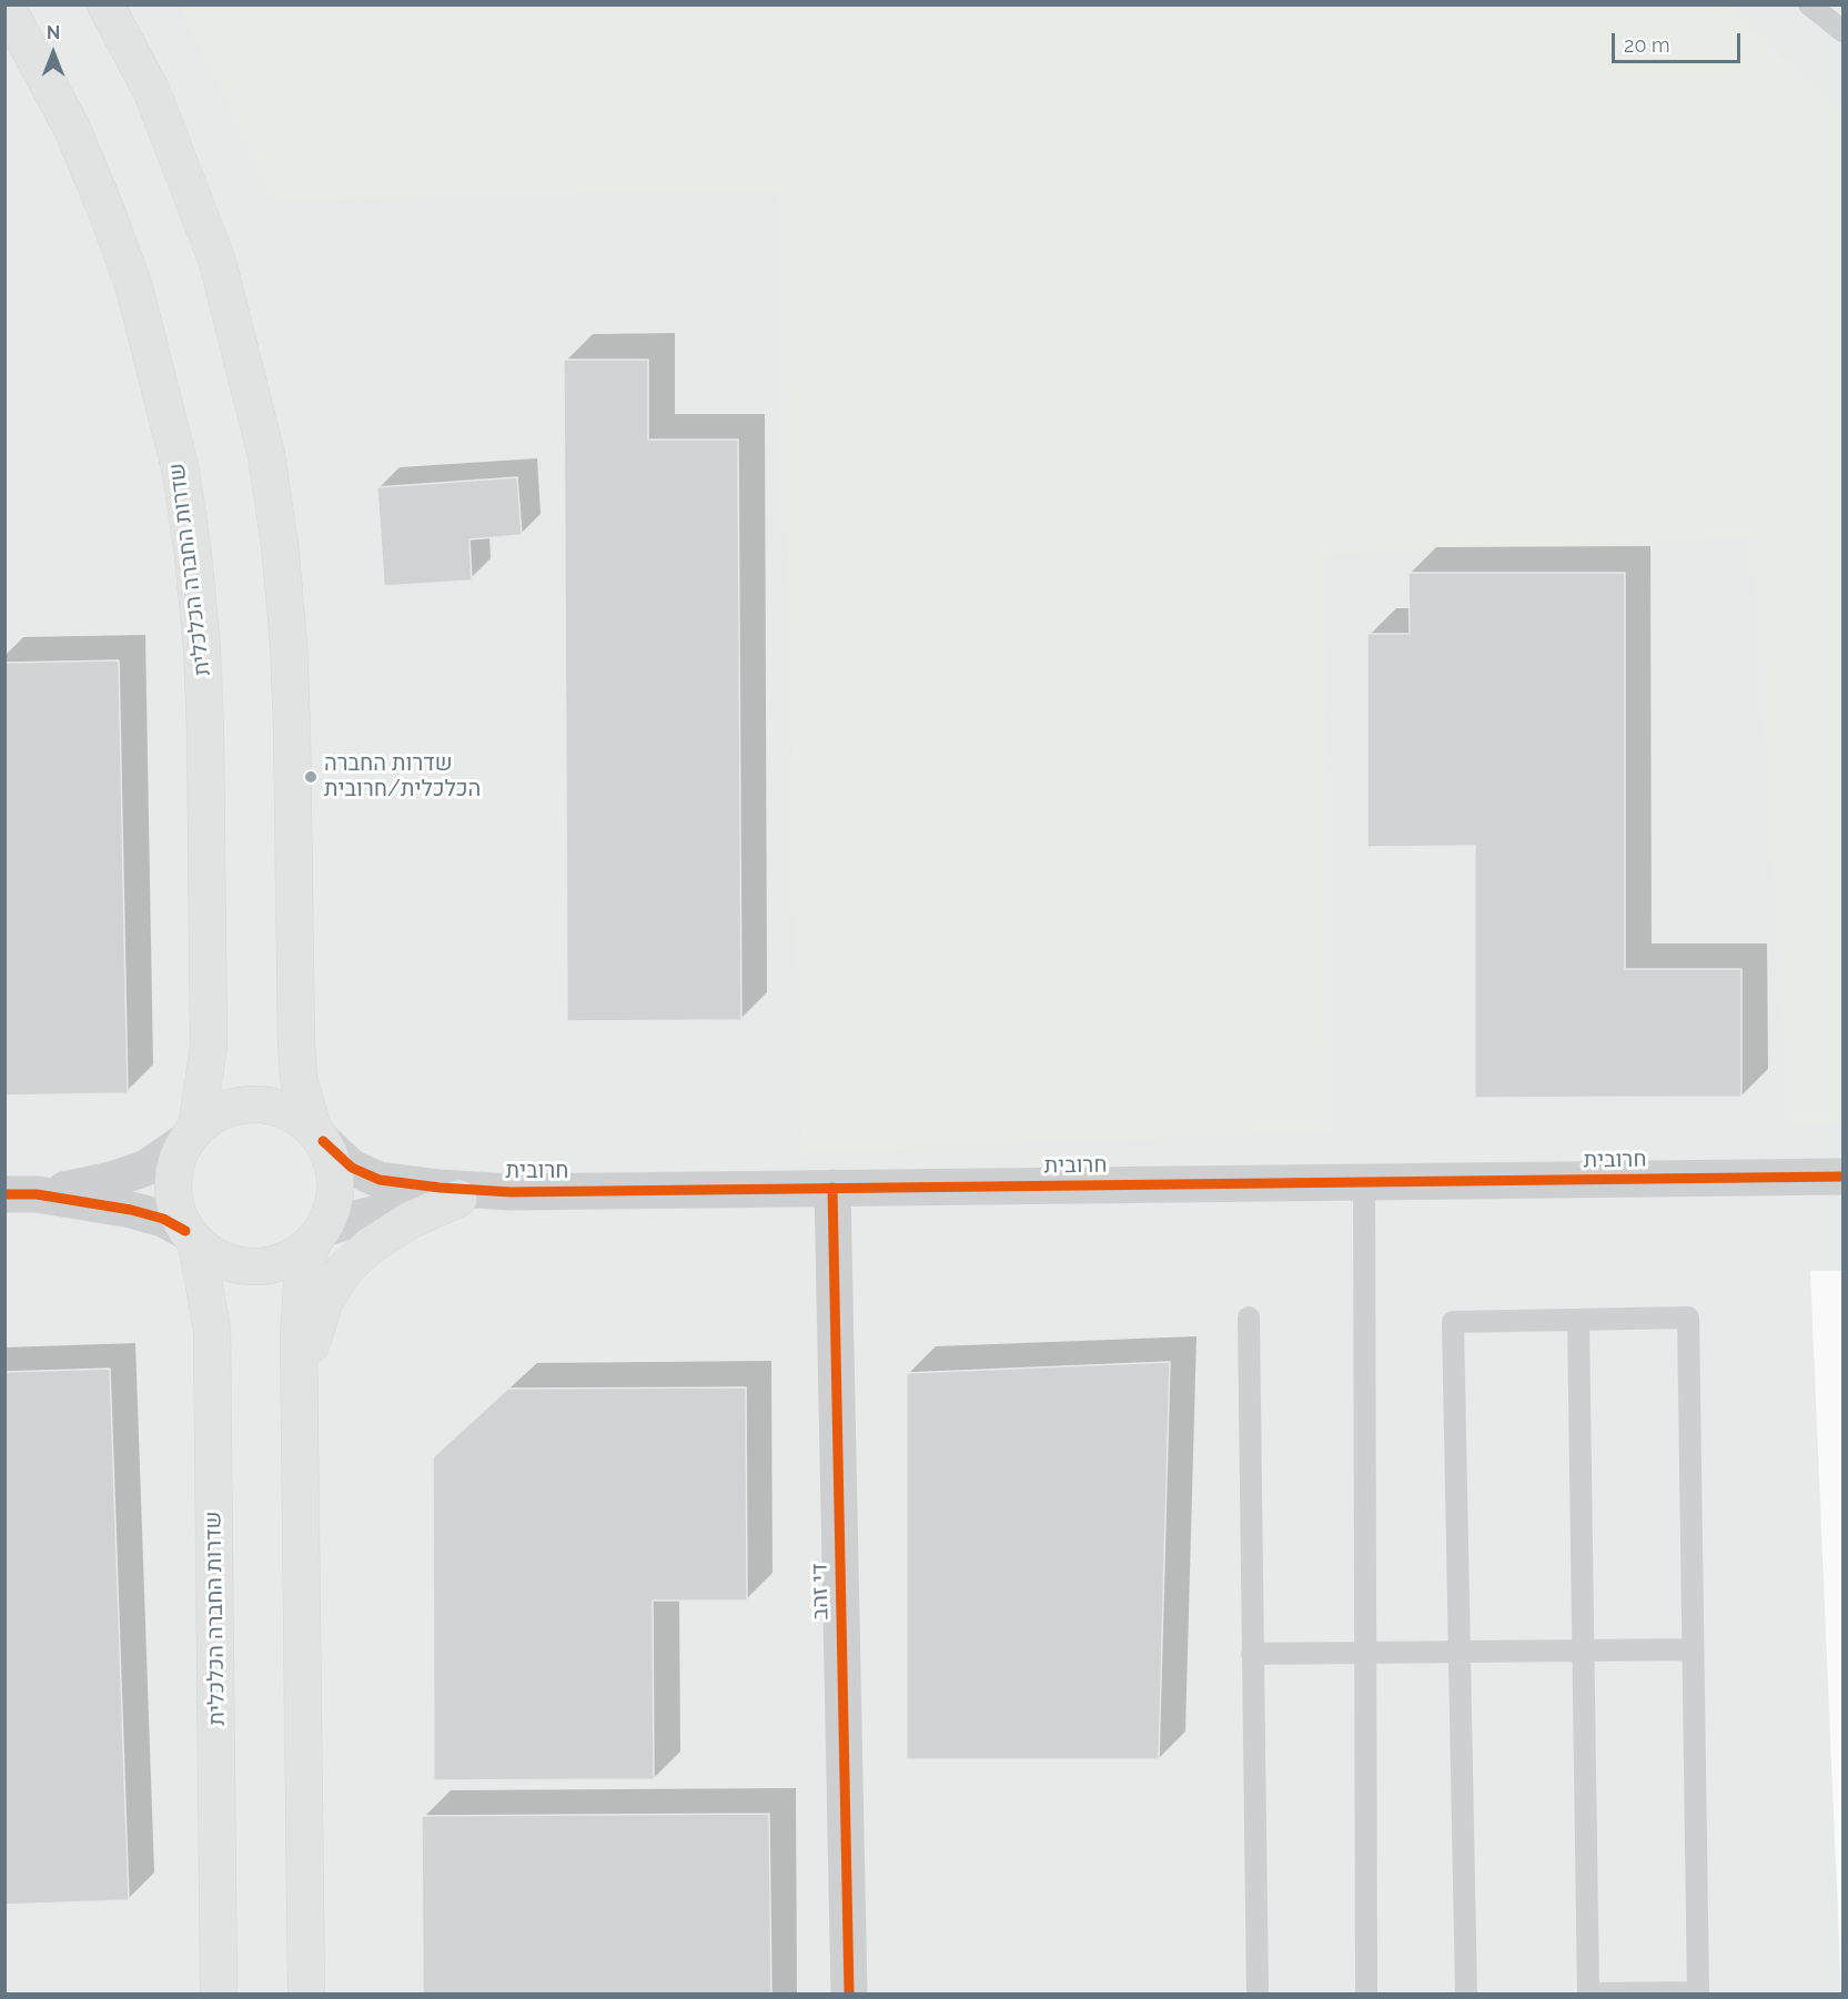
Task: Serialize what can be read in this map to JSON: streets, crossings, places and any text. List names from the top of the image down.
{
  "streets": {
    "main road": ["שדרות החברה הכלכלית"],
    "street": ["חרובית", "די זהב"]
  },
  "crossings": [
    ["שדרות החברה הכלכלית", "חרובית"],
    ["חרובית", "די זהב"]
  ],
  "places": ["שדרות החברה הכלכלית/חרובית"],
  "scale_bar": "20 m",
  "north": "top"
}
